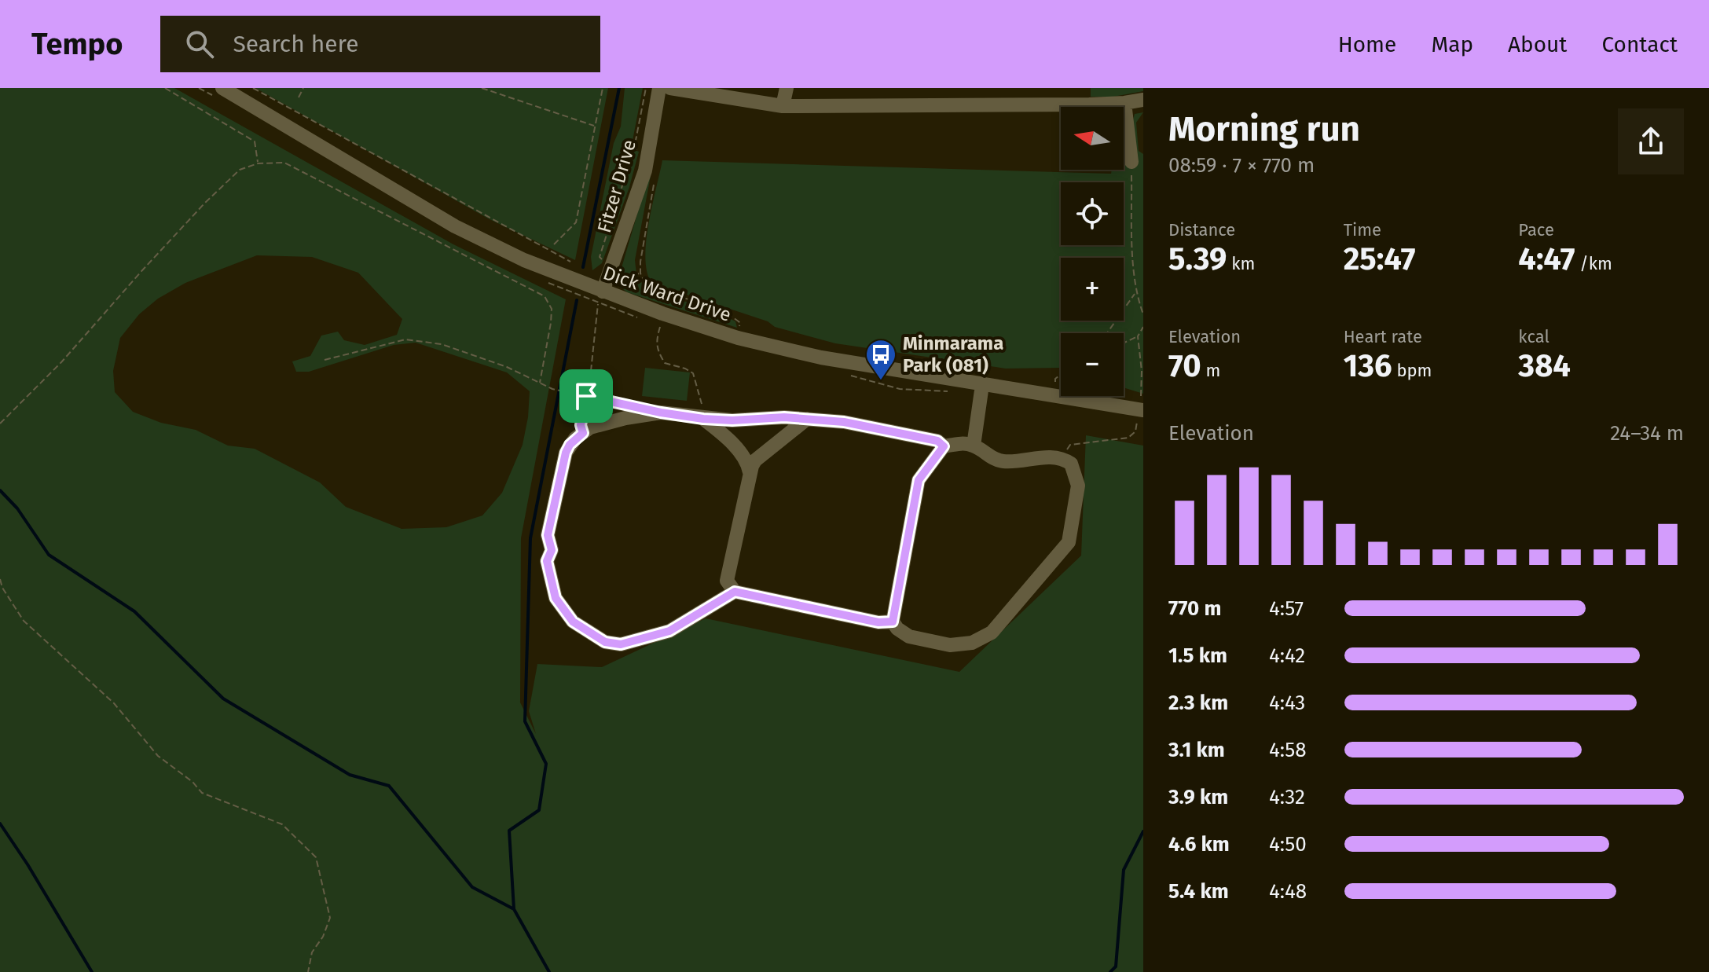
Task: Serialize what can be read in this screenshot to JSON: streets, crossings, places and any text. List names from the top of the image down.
{
  "streets": {
    "street": ["Fitzer Drive", "Dick Ward Drive"]
  },
  "crossings": [
    ["Fitzer Drive", "Dick Ward Drive"]
  ],
  "places": {
    "bus stop": ["Minmarama Park (081)"]
  },
  "north": "left",
  "page": {
    "header": "Tempo",
    "search": "Search here",
    "nav": [
      "Home",
      "Map",
      "About",
      "Contact"
    ],
    "heading": ["Morning run", "08:59 · 7 × 770 m"],
    "map_buttons": ["+", "−"],
    "stats": [
      ["Distance", "5.39 km"],
      ["Time", "25:47"],
      ["Pace", "4:47 /km"],
      ["Elevation", "70 m"],
      ["Heart rate", "136 bpm"],
      ["kcal", "384"]
    ],
    "chart": ["Elevation", "24–34 m"],
    "list": [
      {
        "name": "770 m",
        "note": "4:57"
      },
      {
        "name": "1.5 km",
        "note": "4:42"
      },
      {
        "name": "2.3 km",
        "note": "4:43"
      },
      {
        "name": "3.1 km",
        "note": "4:58"
      },
      {
        "name": "3.9 km",
        "note": "4:32"
      },
      {
        "name": "4.6 km",
        "note": "4:50"
      },
      {
        "name": "5.4 km",
        "note": "4:48"
      }
    ]
  }
}
